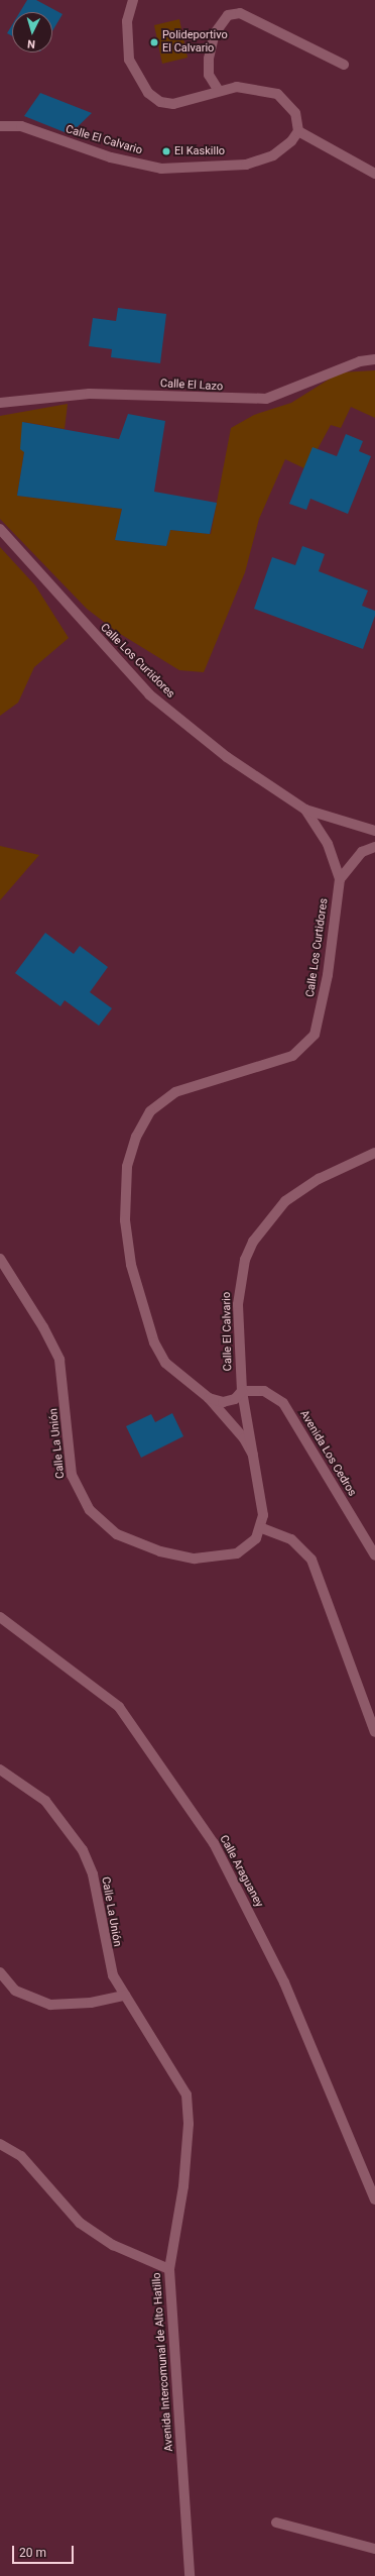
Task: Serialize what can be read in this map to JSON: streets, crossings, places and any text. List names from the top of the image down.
{
  "streets": {
    "street": [
      "Calle El Calvario",
      "Calle El Lazo",
      "Calle Los Curtidores",
      "Calle La Unión",
      "Avenida Los Cedros",
      "Calle Araguaney",
      "Avenida Intercomunal de Alto Hatillo"
    ]
  },
  "crossings": [
    ["Calle El Calvario", "Calle Los Curtidores"],
    ["Calle El Calvario", "Avenida Los Cedros"],
    ["Calle La Unión", "Avenida Intercomunal de Alto Hatillo"]
  ],
  "places": ["Polideportivo El Calvario", "El Kaskillo"],
  "scale_bar": "20 m",
  "north": "bottom"
}
